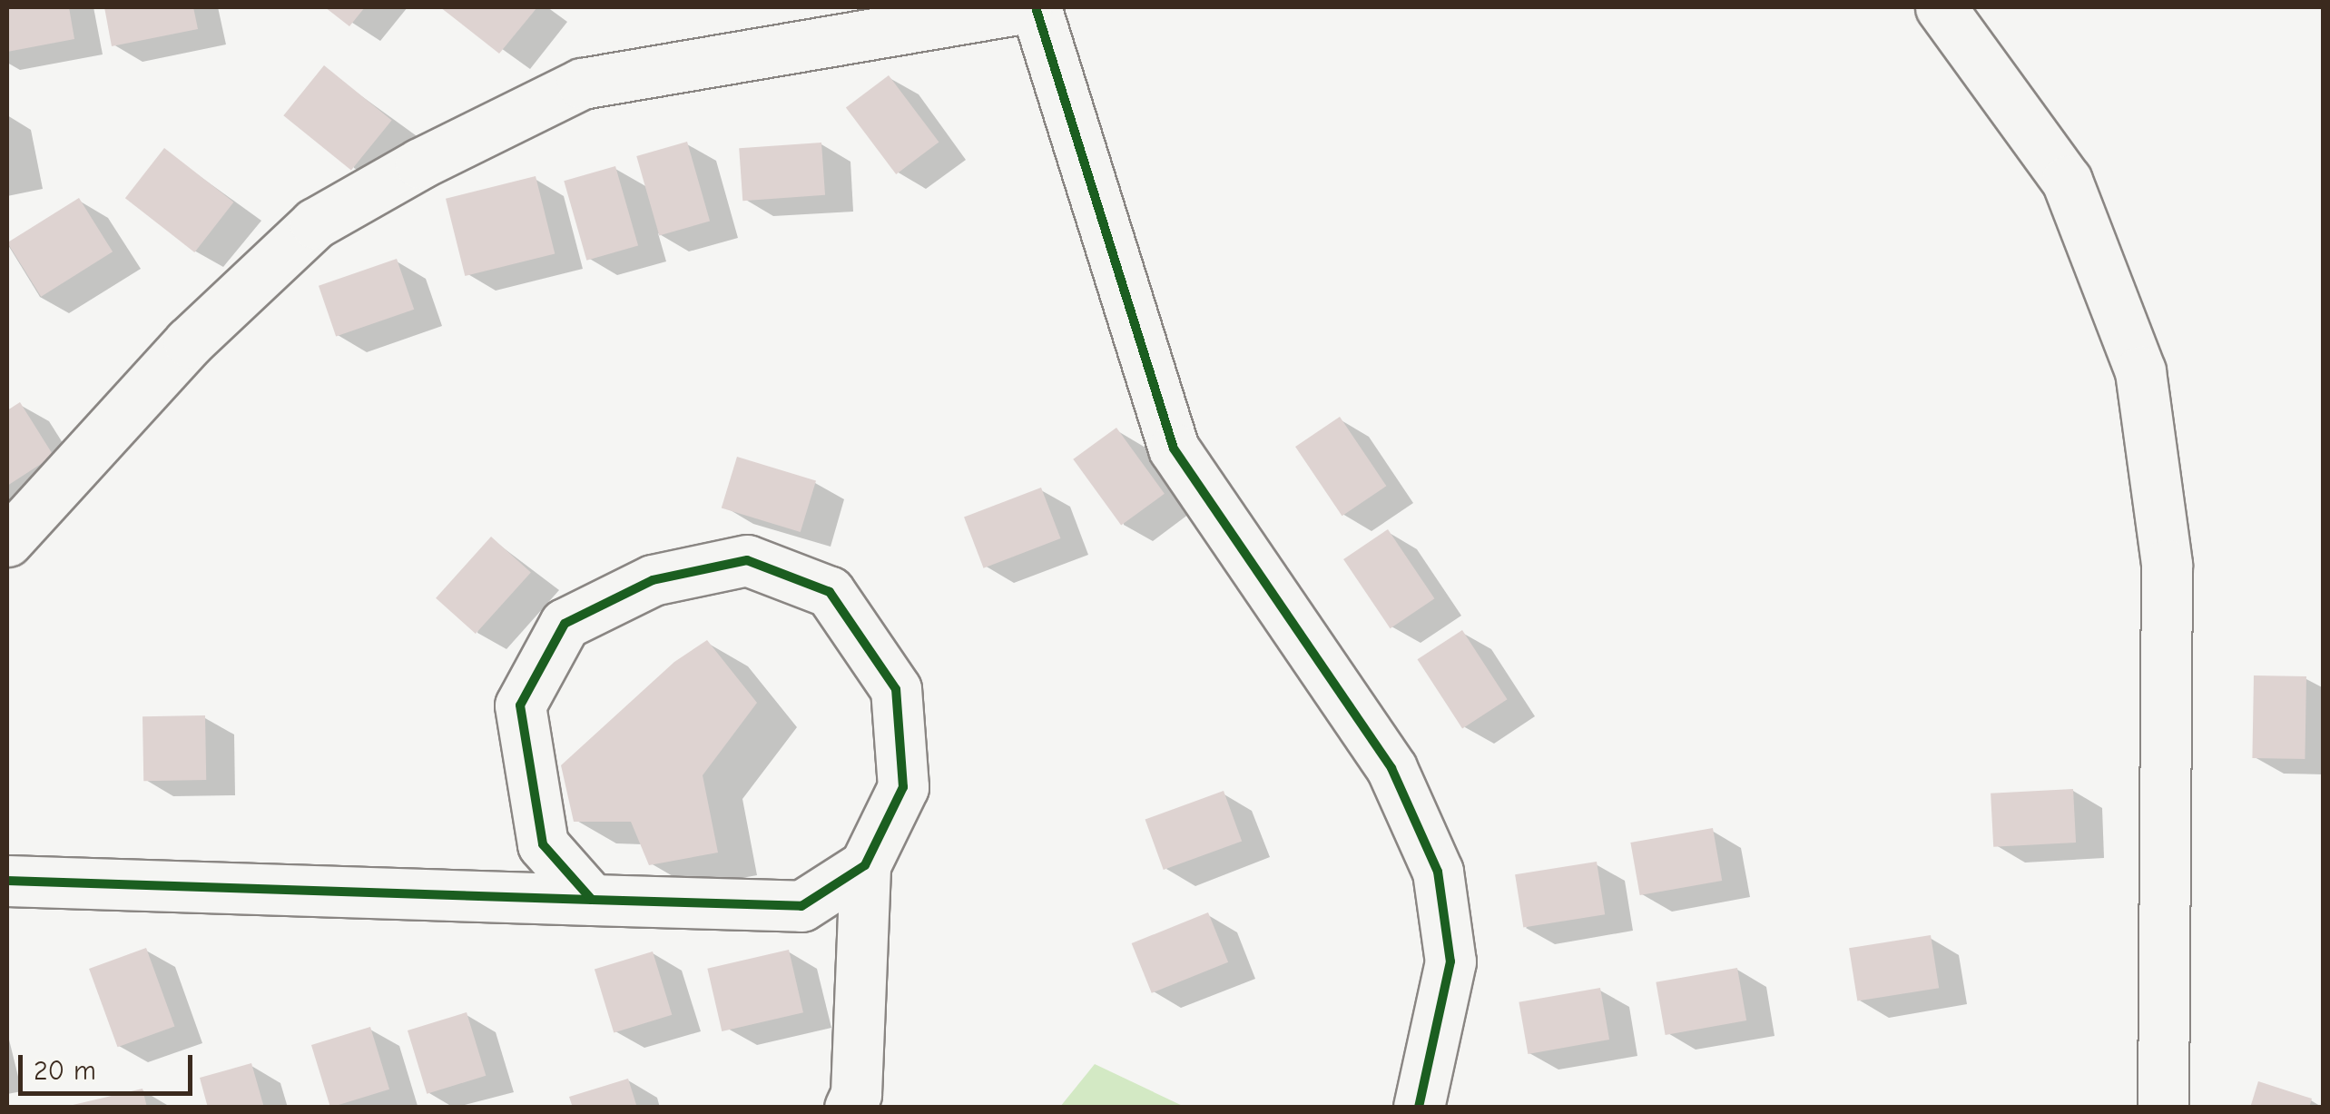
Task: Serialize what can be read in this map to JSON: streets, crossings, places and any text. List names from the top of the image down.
{
  "scale_bar": "20 m"
}
